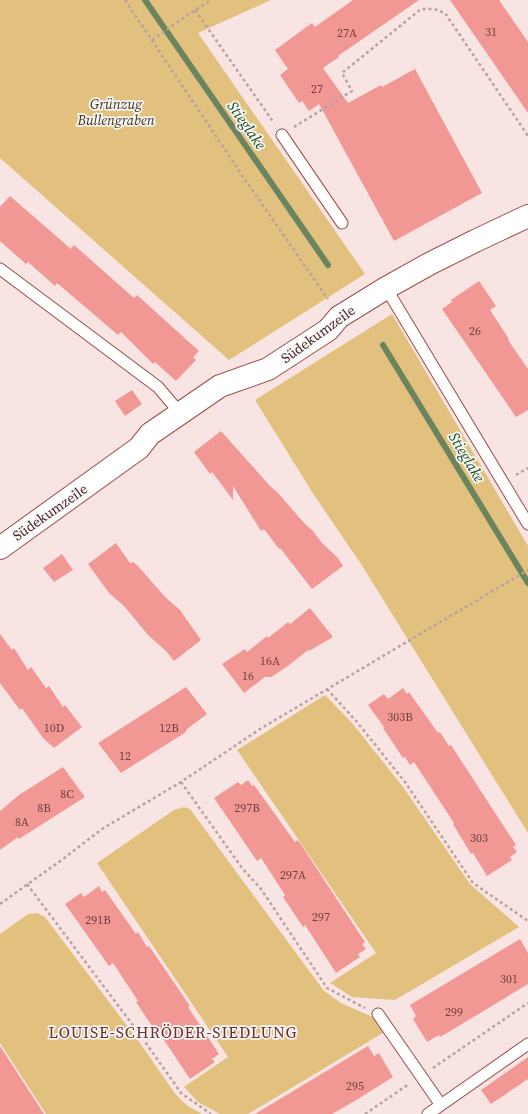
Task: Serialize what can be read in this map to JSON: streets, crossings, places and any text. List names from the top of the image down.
{
  "streets": {
    "street": ["Südekumzeile"]
  },
  "districts": ["LOUISE-SCHRÖDER-SIEDLUNG"],
  "water": ["Stieglake"],
  "parks": ["Grünzug Bullengraben"],
  "house_numbers": [
    "31",
    "27A",
    "27",
    "26",
    "16A",
    "16",
    "303B",
    "10D",
    "12B",
    "12",
    "8C",
    "8B",
    "297B",
    "8A",
    "303",
    "297A",
    "297",
    "291B",
    "301",
    "299",
    "295"
  ]
}
